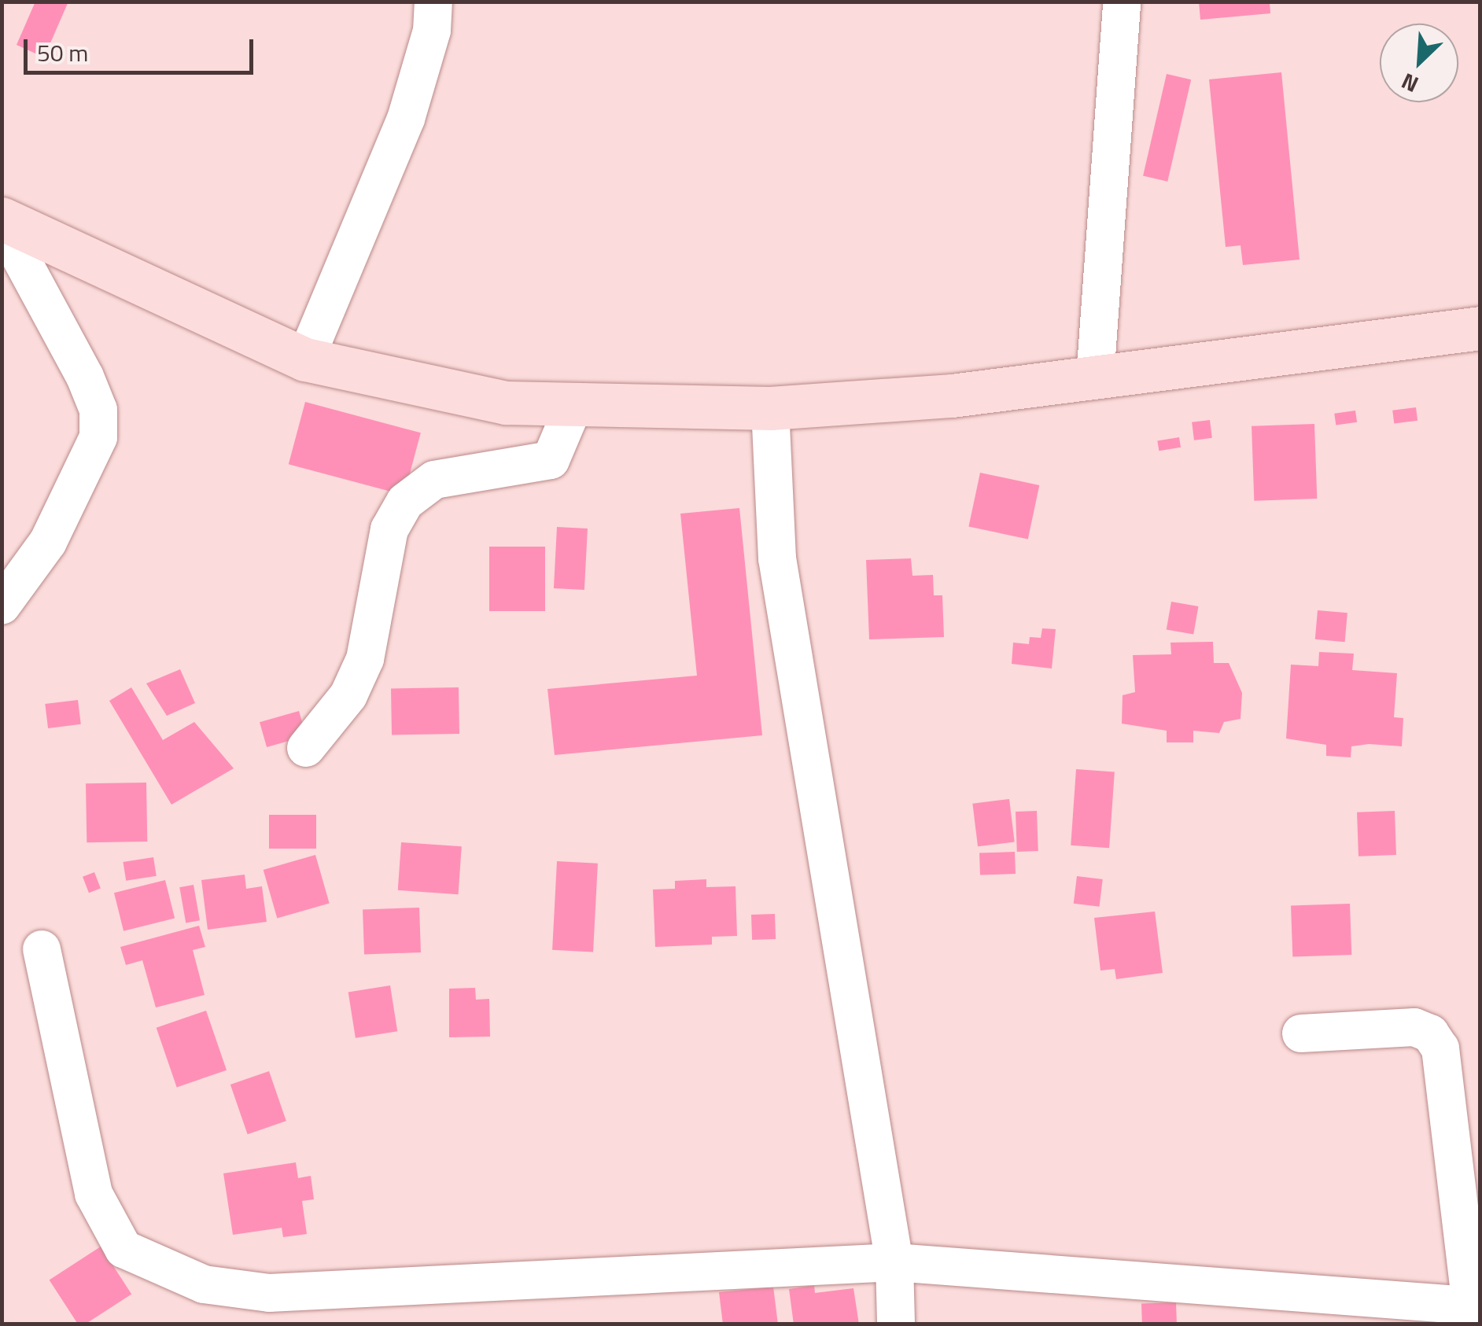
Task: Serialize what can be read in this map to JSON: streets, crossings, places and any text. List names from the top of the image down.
{
  "scale_bar": "50 m",
  "north": "bottom left"
}
